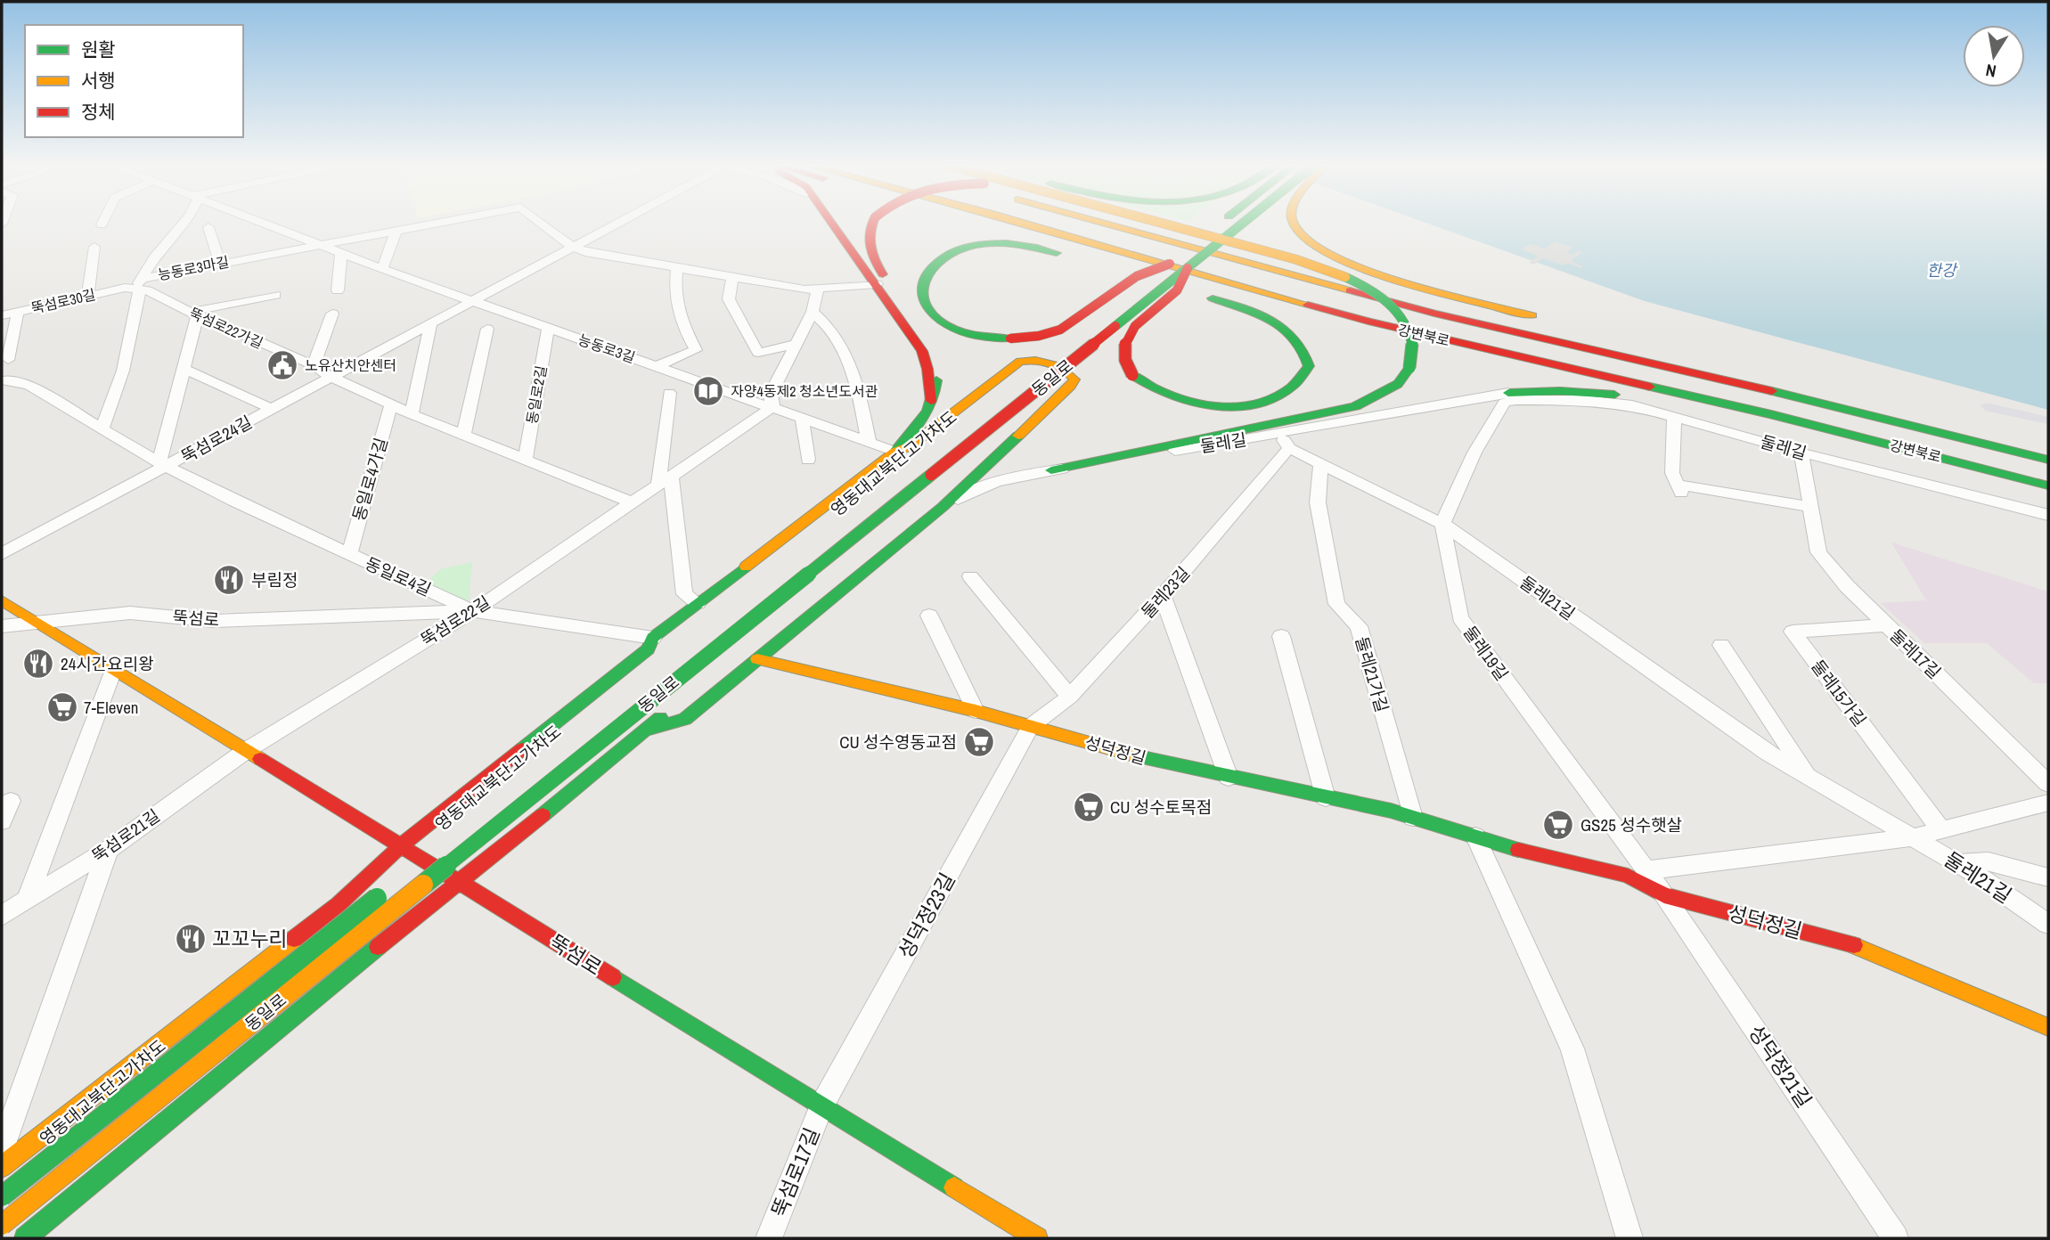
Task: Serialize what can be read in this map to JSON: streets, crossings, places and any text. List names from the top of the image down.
{
  "streets": {
    "main road": [
      "강변북로",
      "동일로",
      "영동대교북단고가차도",
      "뚝섬로",
      "성덕정길"
    ],
    "street": [
      "능동로3마길",
      "뚝섬로30길",
      "뚝섬로22가길",
      "능동로3길",
      "동일로2길",
      "뚝섬로24길",
      "둘레길",
      "동일로4가길",
      "동일로4길",
      "둘레23길",
      "둘레21길",
      "뚝섬로22길",
      "둘레19길",
      "둘레17길",
      "둘레21가길",
      "둘레15가길",
      "뚝섬로21길",
      "성덕정23길",
      "성덕정21길",
      "뚝섬로17길"
    ]
  },
  "crossings": [
    ["능동로3마길", "뚝섬로30길"],
    ["능동로3마길", "뚝섬로22가길"],
    ["능동로3마길", "능동로3길"],
    ["뚝섬로30길", "뚝섬로22가길"],
    ["뚝섬로22가길", "동일로2길"],
    ["뚝섬로22가길", "뚝섬로24길"],
    ["뚝섬로22가길", "동일로4가길"],
    ["뚝섬로22가길", "뚝섬로22길"],
    ["능동로3길", "동일로2길"],
    ["능동로3길", "뚝섬로24길"],
    ["능동로3길", "뚝섬로22길"],
    ["뚝섬로24길", "동일로4길"],
    ["둘레길", "둘레23길"],
    ["둘레길", "둘레21길"],
    ["둘레길", "둘레17길"],
    ["동일로4가길", "동일로4길"],
    ["동일로4길", "뚝섬로"],
    ["동일로4길", "뚝섬로22길"],
    ["둘레23길", "둘레21길"],
    ["둘레23길", "성덕정길"],
    ["둘레23길", "성덕정23길"],
    ["둘레21길", "둘레19길"],
    ["둘레21길", "둘레21가길"],
    ["뚝섬로", "뚝섬로22길"],
    ["뚝섬로", "뚝섬로21길"],
    ["뚝섬로", "성덕정23길"],
    ["뚝섬로", "뚝섬로17길"],
    ["뚝섬로22길", "뚝섬로21길"],
    ["둘레19길", "성덕정길"],
    ["둘레19길", "성덕정21길"],
    ["둘레17길", "둘레15가길"],
    ["둘레21가길", "성덕정길"],
    ["성덕정길", "성덕정23길"],
    ["성덕정길", "성덕정21길"],
    ["성덕정23길", "뚝섬로17길"]
  ],
  "water": ["한강"],
  "places": {
    "public building": ["노유산치안센터"],
    "library": ["자양4동제2 청소년도서관"],
    "restaurant": ["부림정", "24시간요리왕", "꼬꼬누리"],
    "supermarket": [
      "7-Eleven",
      "CU 성수영동교점",
      "CU 성수토목점",
      "GS25 성수햇살"
    ]
  },
  "legend": ["원활", "서행", "정체"],
  "north": "bottom"
}
